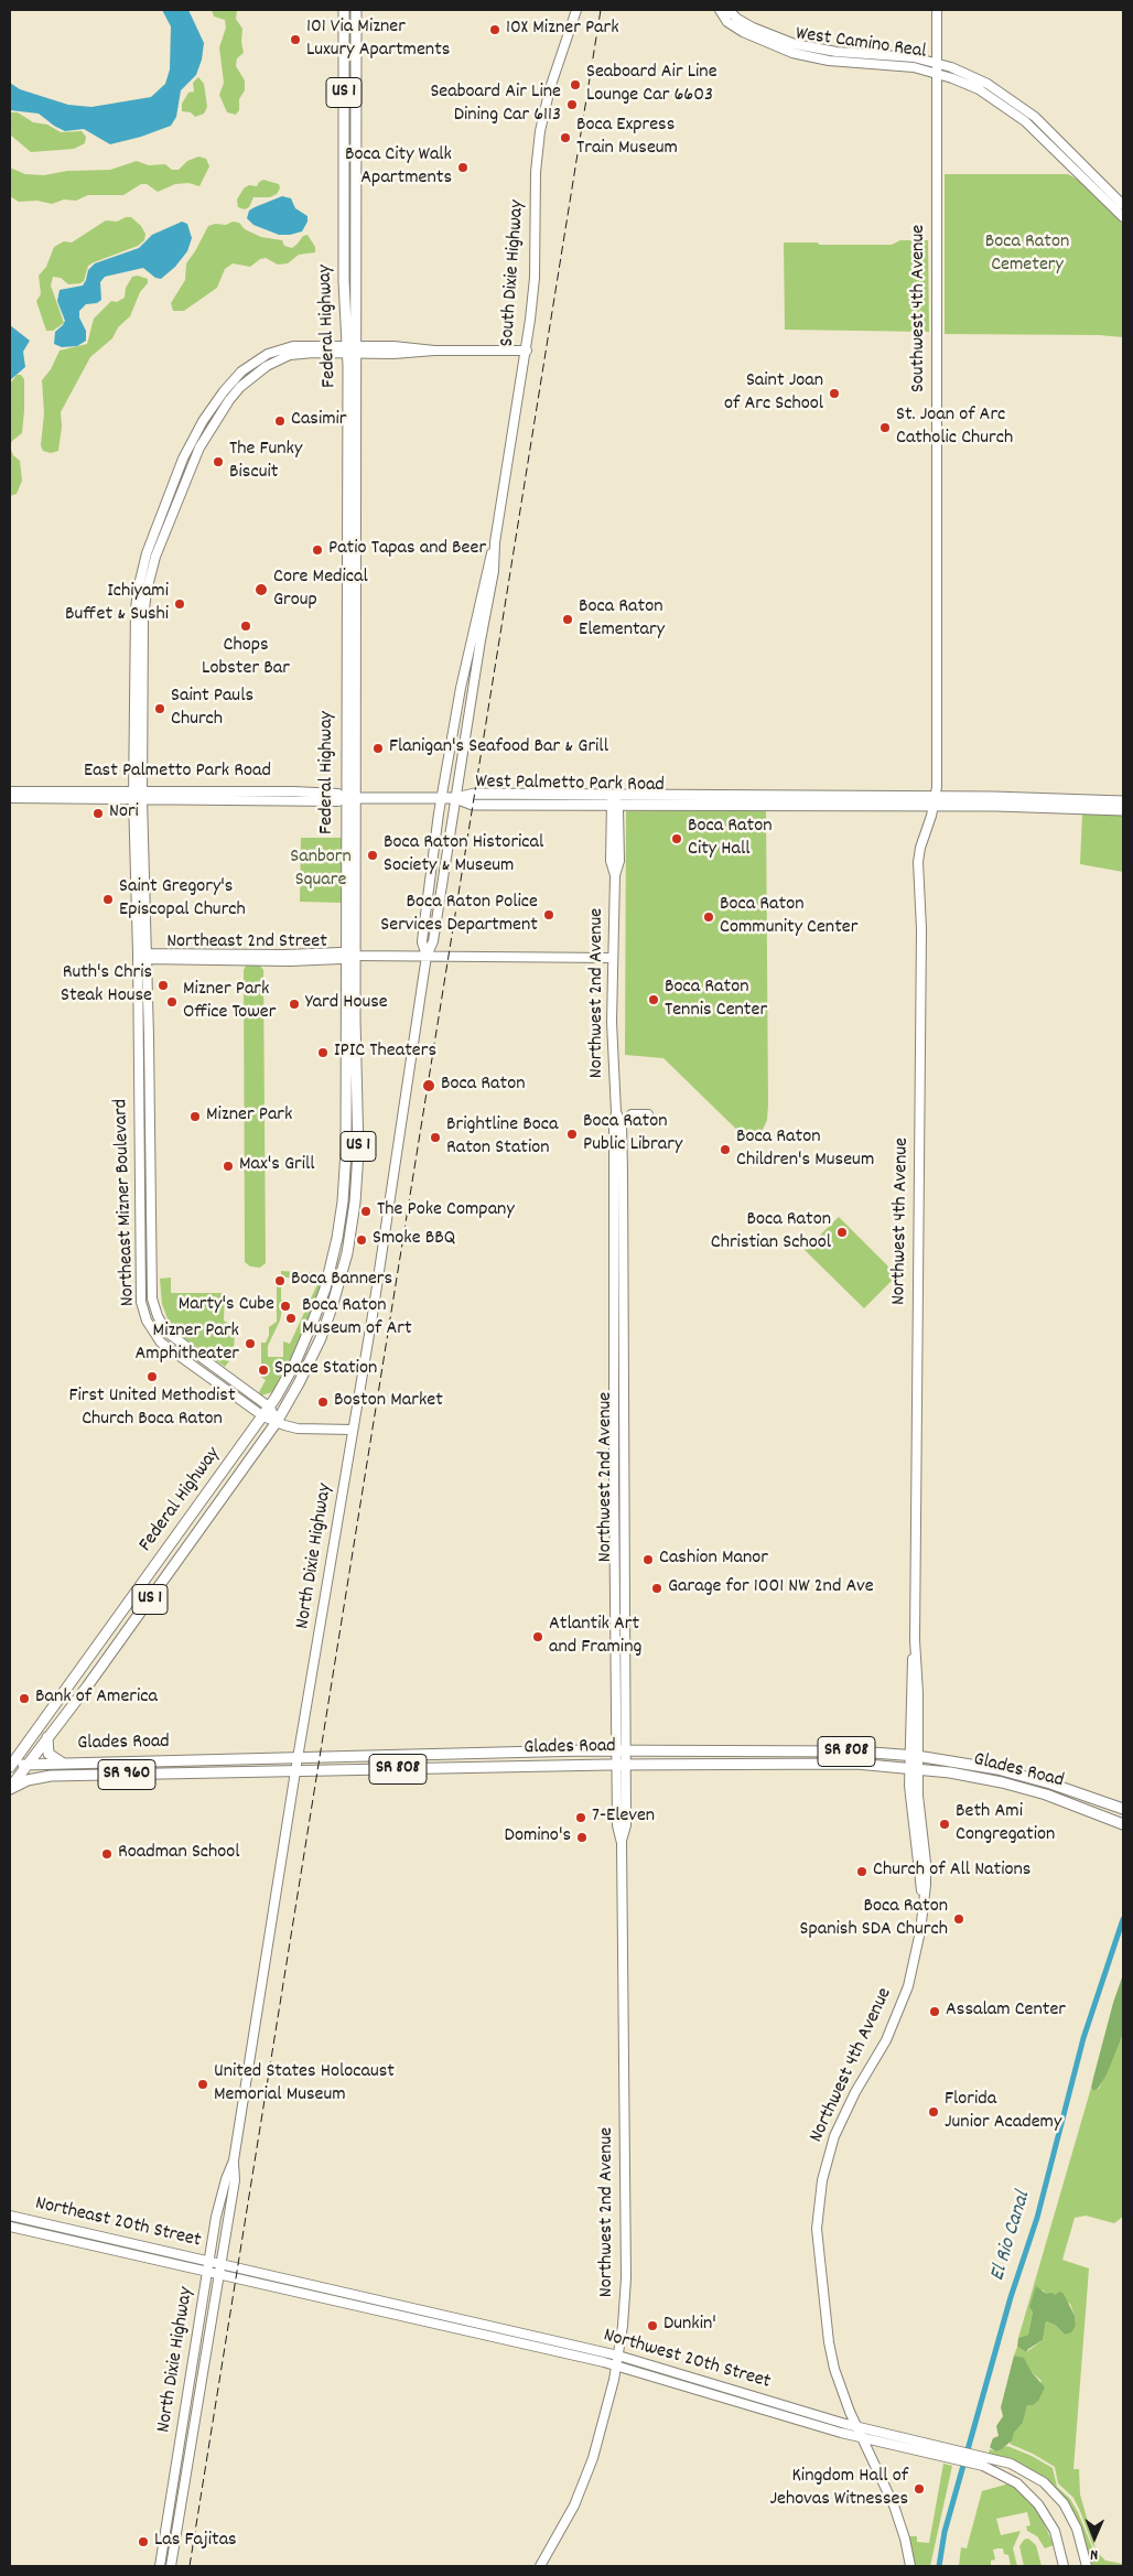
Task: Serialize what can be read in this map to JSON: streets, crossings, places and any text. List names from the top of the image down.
{
  "streets": {
    "main road": [
      "US 1",
      "Federal Highway",
      "East Palmetto Park Road",
      "West Palmetto Park Road",
      "Glades Road",
      "SR 808",
      "SR 960"
    ],
    "street": [
      "West Camino Real",
      "South Dixie Highway",
      "Southwest 4th Avenue",
      "Northeast 2nd Street",
      "Northwest 2nd Avenue",
      "Northeast Mizner Boulevard",
      "Northwest 4th Avenue",
      "North Dixie Highway",
      "Northeast 20th Street",
      "Northwest 20th Street"
    ]
  },
  "crossings": [
    ["West Camino Real", "Southwest 4th Avenue"],
    ["US 1", "Federal Highway"],
    ["US 1", "Glades Road"],
    ["South Dixie Highway", "East Palmetto Park Road"],
    ["South Dixie Highway", "West Palmetto Park Road"],
    ["South Dixie Highway", "Northeast Mizner Boulevard"],
    ["South Dixie Highway", "North Dixie Highway"],
    ["Southwest 4th Avenue", "West Palmetto Park Road"],
    ["Southwest 4th Avenue", "Northwest 4th Avenue"],
    ["Federal Highway", "East Palmetto Park Road"],
    ["Federal Highway", "Northeast 2nd Street"],
    ["Federal Highway", "Northeast Mizner Boulevard"],
    ["Federal Highway", "Glades Road"],
    ["East Palmetto Park Road", "West Palmetto Park Road"],
    ["East Palmetto Park Road", "Northeast Mizner Boulevard"],
    ["East Palmetto Park Road", "North Dixie Highway"],
    ["West Palmetto Park Road", "Northwest 2nd Avenue"],
    ["West Palmetto Park Road", "Northwest 4th Avenue"],
    ["West Palmetto Park Road", "North Dixie Highway"],
    ["Northeast 2nd Street", "Northwest 2nd Avenue"],
    ["Northeast 2nd Street", "Northeast Mizner Boulevard"],
    ["Northeast 2nd Street", "North Dixie Highway"],
    ["Northwest 2nd Avenue", "Glades Road"],
    ["Northwest 2nd Avenue", "Northwest 20th Street"],
    ["Northeast Mizner Boulevard", "North Dixie Highway"],
    ["Northwest 4th Avenue", "Glades Road"],
    ["Northwest 4th Avenue", "Northwest 20th Street"],
    ["North Dixie Highway", "Glades Road"],
    ["North Dixie Highway", "Northeast 20th Street"],
    ["North Dixie Highway", "Northwest 20th Street"],
    ["Northeast 20th Street", "Northwest 20th Street"]
  ],
  "water": ["El Rio Canal"],
  "parks": ["Boca Raton Cemetery", "Sanborn Square"],
  "places": [
    "10X Mizner Park",
    "101 Via Mizner Luxury Apartments",
    "Seaboard Air Line Lounge Car 6603",
    "Seaboard Air Line Dining Car 6113",
    "Boca Express Train Museum",
    "Boca City Walk Apartments",
    "Saint Joan of Arc School",
    "Casimir",
    "St. Joan of Arc Catholic Church",
    "The Funky Biscuit",
    "Patio Tapas and Beer",
    "Core Medical Group",
    "Ichiyami Buffet & Sushi",
    "Boca Raton Elementary",
    "Chops Lobster Bar",
    "Saint Pauls Church",
    "Flanigan's Seafood Bar & Grill",
    "Nori",
    "Boca Raton City Hall",
    "Boca Raton Historical Society & Museum",
    "Saint Gregory's Episcopal Church",
    "Boca Raton Police Services Department",
    "Boca Raton Community Center",
    "Ruth's Chris Steak House",
    "Boca Raton Tennis Center",
    "Mizner Park Office Tower",
    "Yard House",
    "IPIC Theaters",
    "Boca Raton",
    "Mizner Park",
    "Boca Raton Public Library",
    "Brightline Boca Raton Station",
    "Boca Raton Children's Museum",
    "Max's Grill",
    "The Poke Company",
    "Boca Raton Christian School",
    "Smoke BBQ",
    "Boca Banners",
    "Marty's Cube",
    "Boca Raton Museum of Art",
    "Mizner Park Amphitheater",
    "Space Station",
    "First United Methodist Church Boca Raton",
    "Boston Market",
    "Cashion Manor",
    "Garage for 1001 NW 2nd Ave",
    "Atlantik Art and Framing",
    "Bank of America",
    "7-Eleven",
    "Beth Ami Congregation",
    "Domino's",
    "Roadman School",
    "Church of All Nations",
    "Boca Raton Spanish SDA Church",
    "Assalam Center",
    "United States Holocaust Memorial Museum",
    "Florida Junior Academy",
    "Dunkin'",
    "Kingdom Hall of Jehovas Witnesses",
    "Las Fajitas"
  ],
  "north": "bottom"
}
